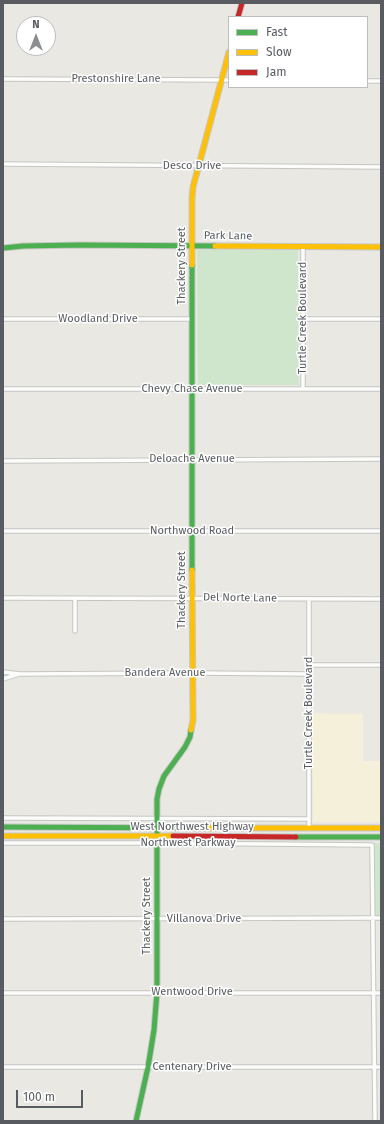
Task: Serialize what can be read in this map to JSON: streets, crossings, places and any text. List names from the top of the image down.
{
  "streets": {
    "street": [
      "Prestonshire Lane",
      "Desco Drive",
      "Park Lane",
      "Thackery Street",
      "Turtle Creek Boulevard",
      "Woodland Drive",
      "Chevy Chase Avenue",
      "Deloache Avenue",
      "Northwood Road",
      "Del Norte Lane",
      "Bandera Avenue",
      "West Northwest Highway",
      "Northwest Parkway",
      "Villanova Drive",
      "Wentwood Drive",
      "Centenary Drive"
    ]
  },
  "crossings": [
    ["Prestonshire Lane", "Thackery Street"],
    ["Desco Drive", "Thackery Street"],
    ["Park Lane", "Thackery Street"],
    ["Park Lane", "Turtle Creek Boulevard"],
    ["Thackery Street", "Woodland Drive"],
    ["Thackery Street", "Chevy Chase Avenue"],
    ["Thackery Street", "Deloache Avenue"],
    ["Thackery Street", "Northwood Road"],
    ["Thackery Street", "Del Norte Lane"],
    ["Thackery Street", "Bandera Avenue"],
    ["Thackery Street", "West Northwest Highway"],
    ["Thackery Street", "Northwest Parkway"],
    ["Thackery Street", "Villanova Drive"],
    ["Thackery Street", "Wentwood Drive"],
    ["Thackery Street", "Centenary Drive"],
    ["Turtle Creek Boulevard", "Chevy Chase Avenue"],
    ["Turtle Creek Boulevard", "Del Norte Lane"],
    ["Turtle Creek Boulevard", "Bandera Avenue"],
    ["Turtle Creek Boulevard", "West Northwest Highway"],
    ["Northwest Parkway", "Villanova Drive"]
  ],
  "legend": ["Fast", "Slow", "Jam"],
  "scale_bar": "100 m",
  "north": "top"
}
